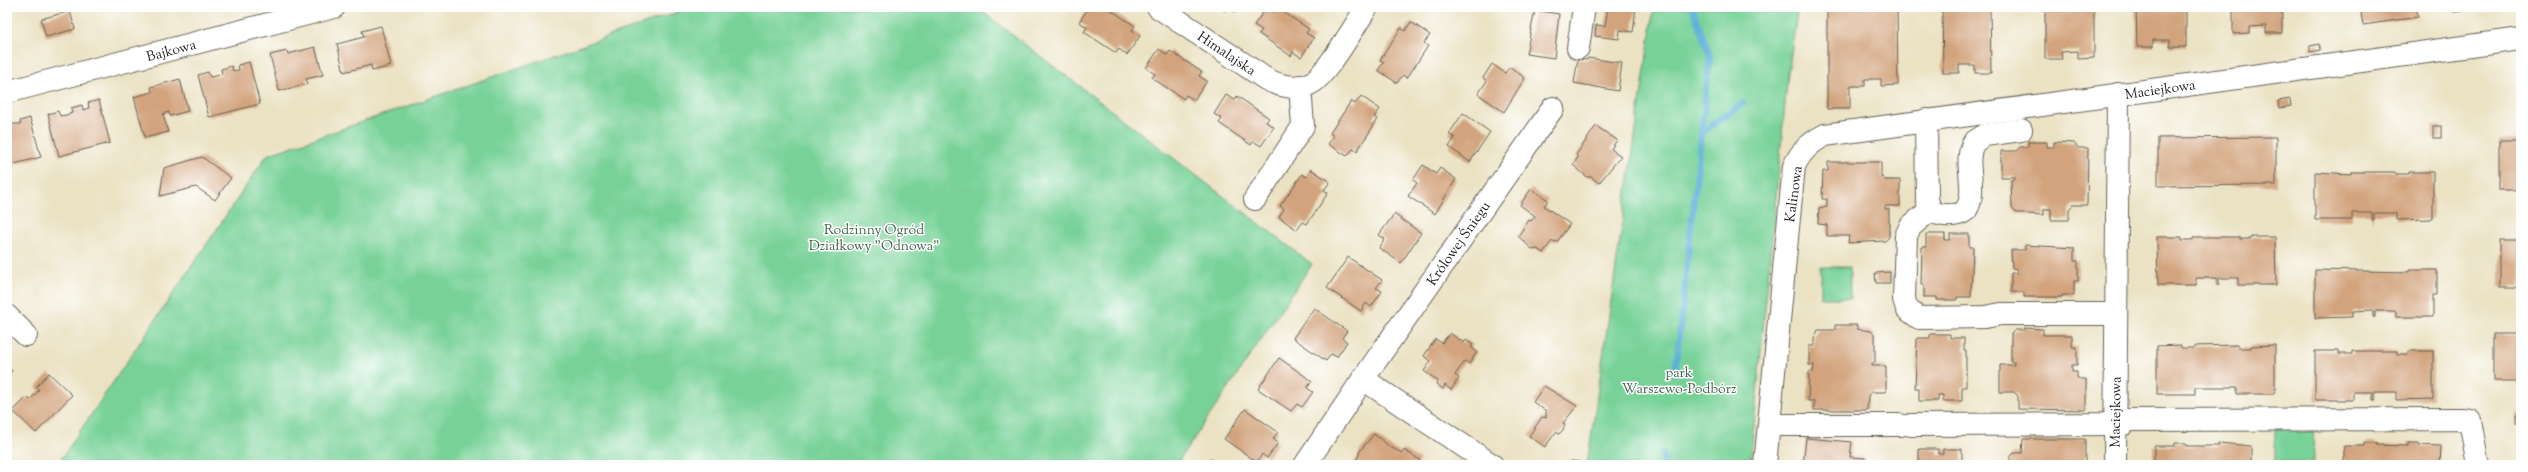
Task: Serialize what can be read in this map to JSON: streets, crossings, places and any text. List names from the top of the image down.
{
  "streets": {
    "street": [
      "Bajkowa",
      "Himalajska",
      "Maciejkowa",
      "Kalinowa",
      "Królowej Śniegu"
    ]
  },
  "crossings": [
    ["Maciejkowa", "Kalinowa"]
  ],
  "parks": ["Rodzinny Ogród Działkowy \"Odnowa\"", "park Warszewo-Podbórz"]
}
